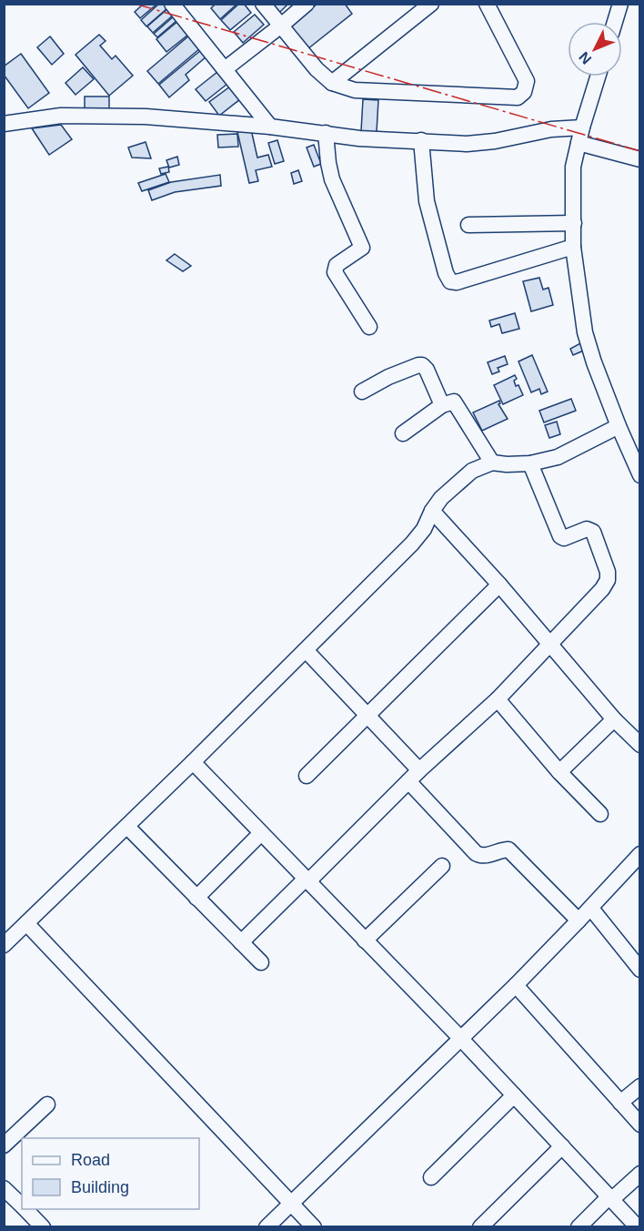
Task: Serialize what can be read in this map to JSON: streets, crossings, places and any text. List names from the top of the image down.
{
  "legend": ["Road", "Building"],
  "north": "bottom left"
}
